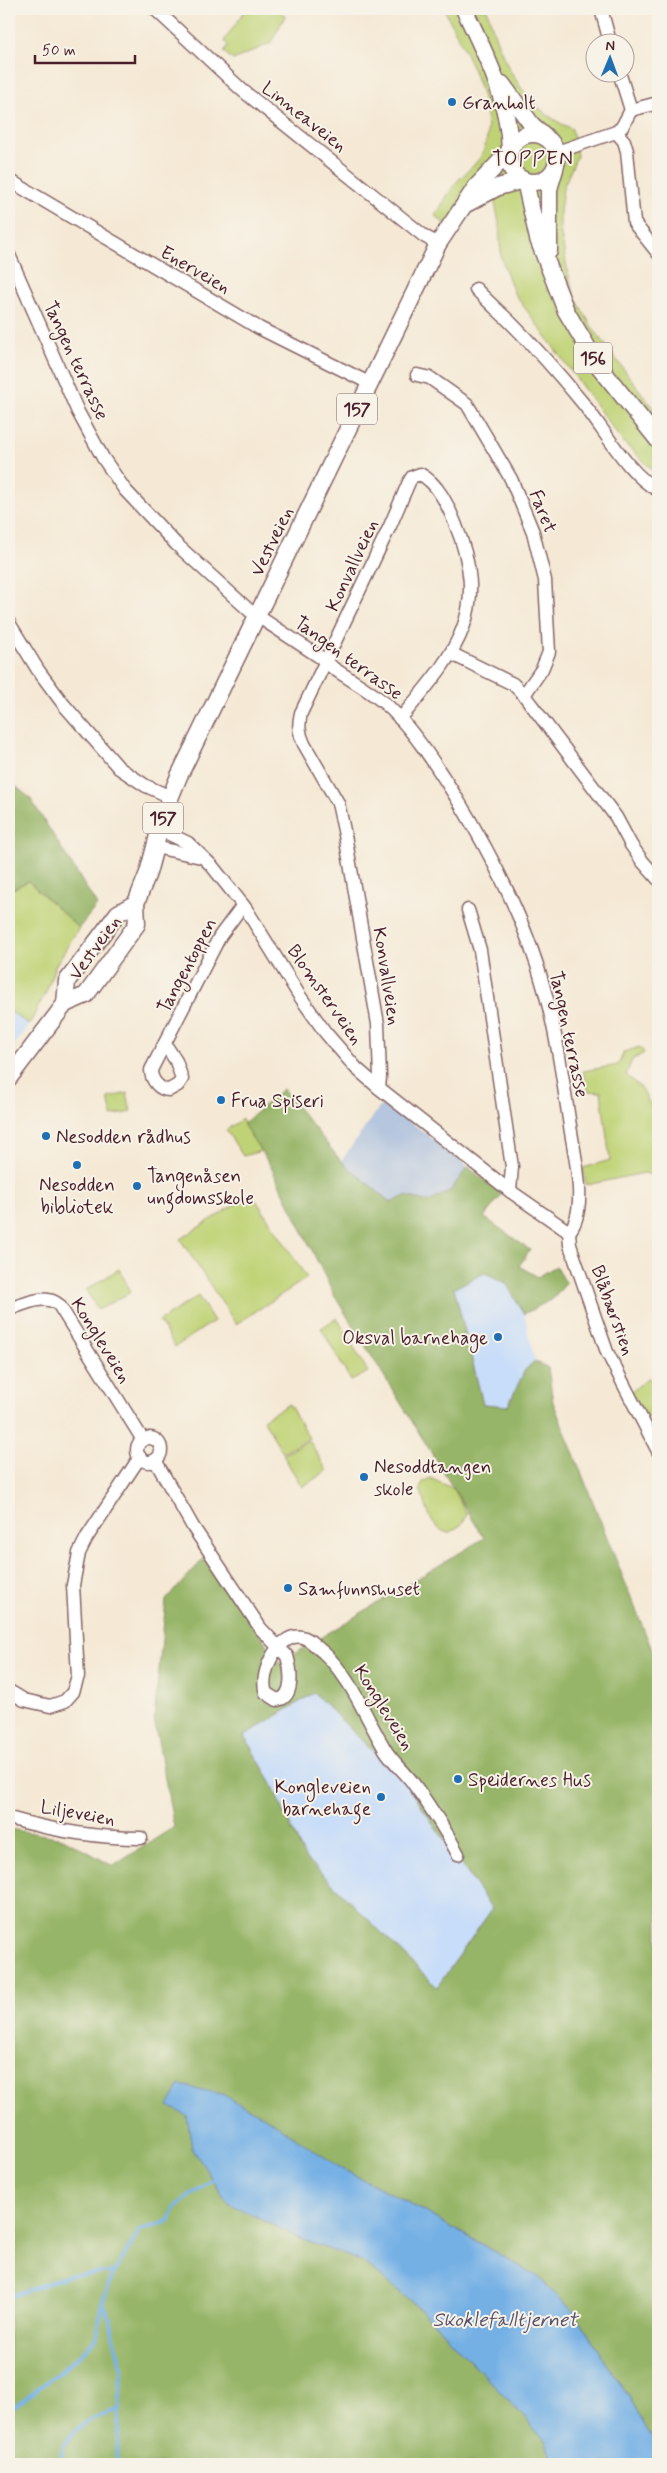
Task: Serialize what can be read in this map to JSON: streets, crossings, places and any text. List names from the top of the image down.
{
  "streets": {
    "main road": ["156", "157", "Vestveien"],
    "street": [
      "Linneaveien",
      "Enerveien",
      "Tangen terrasse",
      "Faret",
      "Konvallveien",
      "Tangentoppen",
      "Blomsterveien",
      "Blåbærstien",
      "Kongleveien",
      "Liljeveien"
    ]
  },
  "crossings": [
    ["Linneaveien", "Vestveien"],
    ["Enerveien", "Vestveien"],
    ["156", "Vestveien"],
    ["Tangen terrasse", "Vestveien"],
    ["Tangen terrasse", "Konvallveien"],
    ["Tangen terrasse", "Blomsterveien"],
    ["Tangen terrasse", "Blåbærstien"],
    ["Vestveien", "Blomsterveien"],
    ["Konvallveien", "Blomsterveien"],
    ["Tangentoppen", "Blomsterveien"],
    ["Blomsterveien", "Blåbærstien"]
  ],
  "districts": ["TOPPEN"],
  "water": ["Skoklefalltjernet"],
  "places": [
    "Granholt",
    "Frua Spiseri",
    "Nesodden rådhus",
    "Nesodden bibliotek",
    "Tangenåsen ungdomsskole",
    "Oksval barnehage",
    "Nesoddtangen skole",
    "Samfunnshuset",
    "Speidernes Hus",
    "Kongleveien barnehage"
  ],
  "scale_bar": "50 m",
  "north": "top"
}
